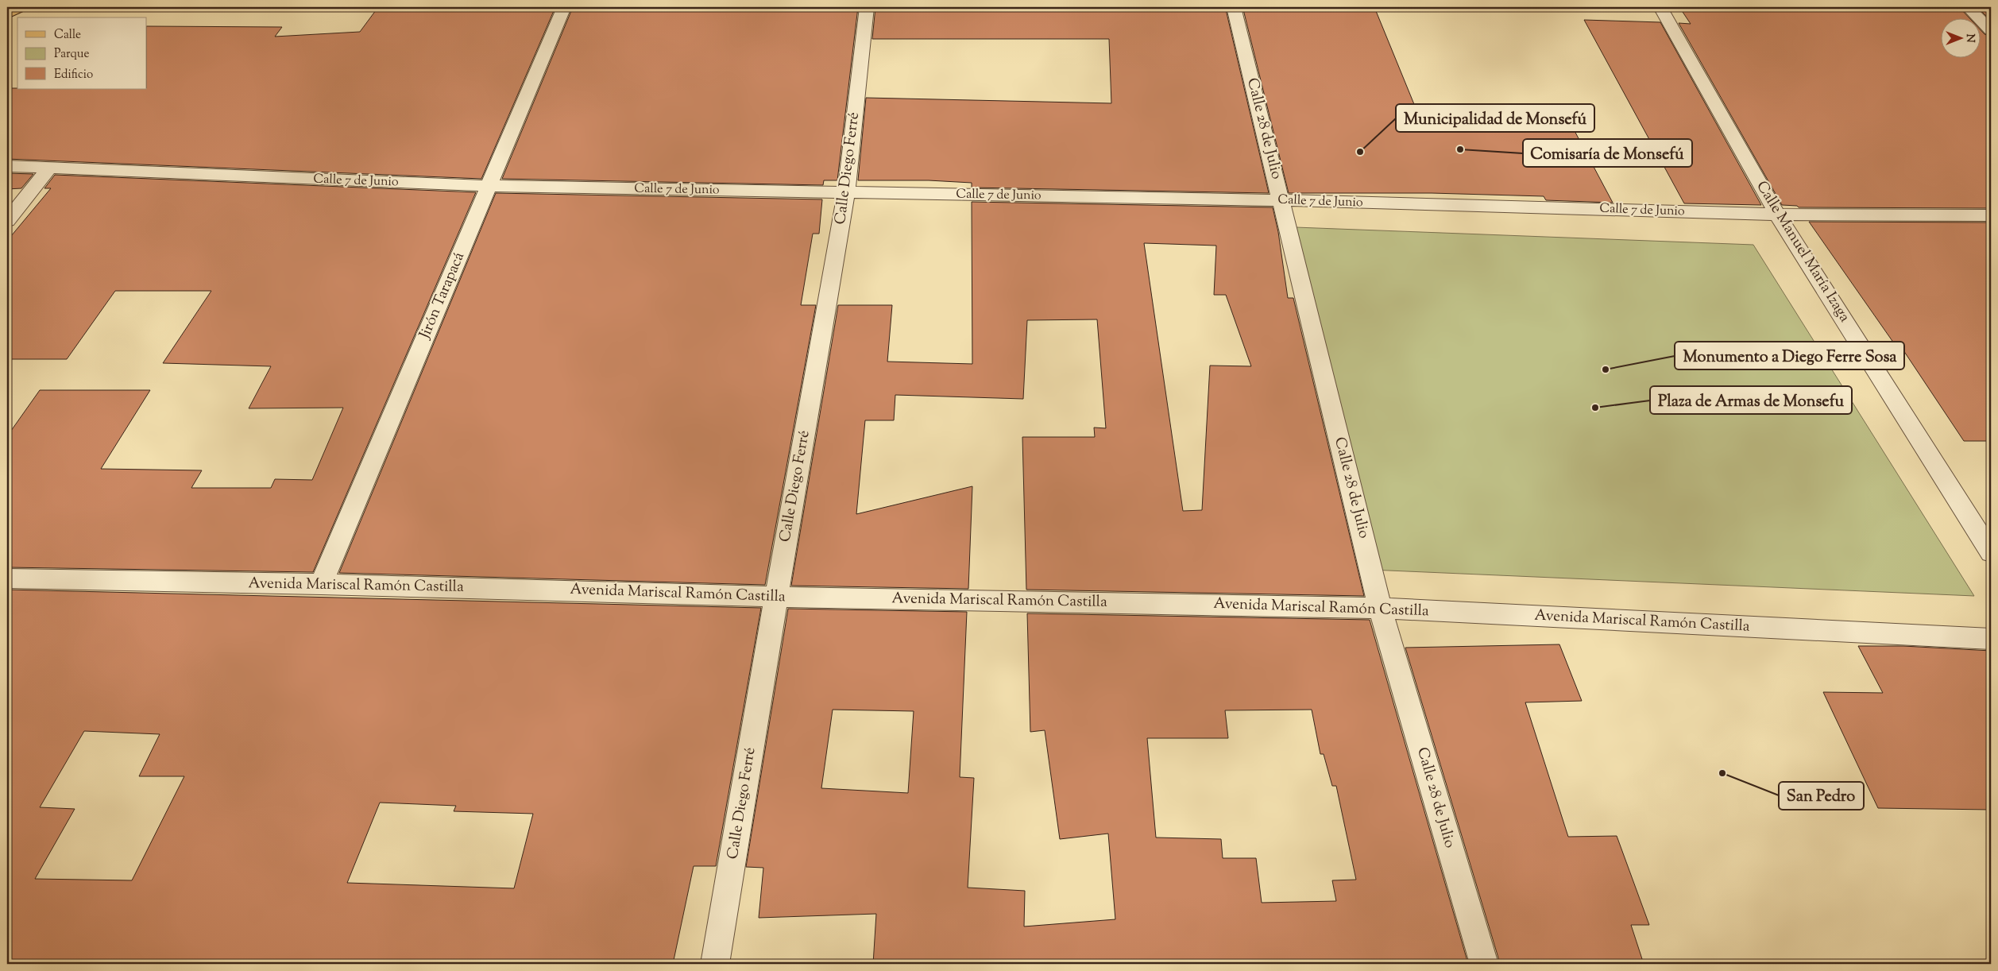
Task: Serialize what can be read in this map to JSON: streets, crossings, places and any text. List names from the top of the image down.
{
  "streets": {
    "street": [
      "Calle 28 de Julio",
      "Calle Diego Ferré",
      "Calle 7 de Junio",
      "Calle Manuel María Izaga",
      "Jirón Tarapacá",
      "Avenida Mariscal Ramón Castilla"
    ]
  },
  "crossings": [
    ["Calle 28 de Julio", "Calle 7 de Junio"],
    ["Calle 28 de Julio", "Avenida Mariscal Ramón Castilla"],
    ["Calle Diego Ferré", "Calle 7 de Junio"],
    ["Calle Diego Ferré", "Avenida Mariscal Ramón Castilla"],
    ["Calle 7 de Junio", "Calle Manuel María Izaga"],
    ["Calle 7 de Junio", "Jirón Tarapacá"],
    ["Jirón Tarapacá", "Avenida Mariscal Ramón Castilla"]
  ],
  "places": [
    "Comisaría de Monsefú",
    "Municipalidad de Monsefú",
    "Monumento a Diego Ferre Sosa",
    "Plaza de Armas de Monsefu",
    "San Pedro"
  ],
  "legend": ["Calle", "Parque", "Edificio"],
  "north": "right"
}
